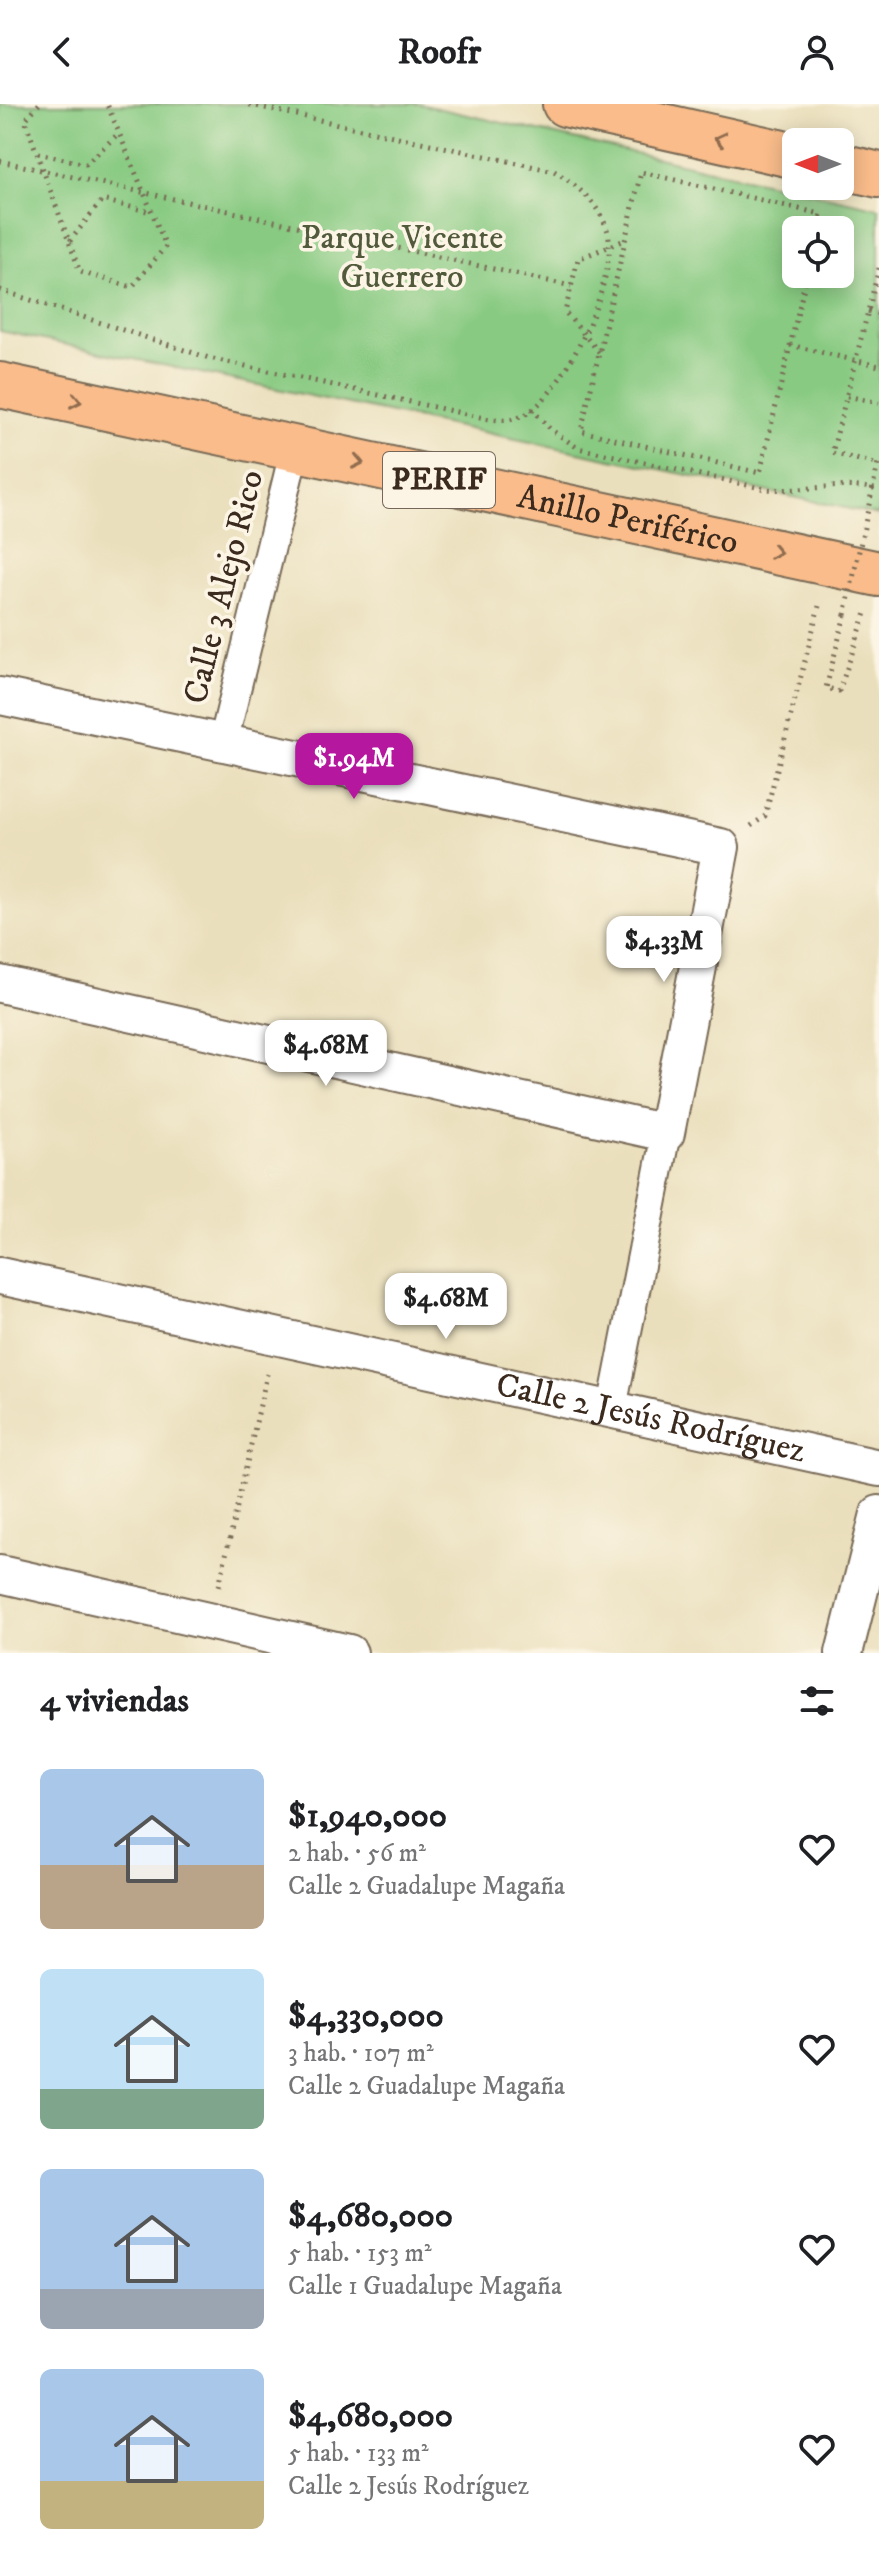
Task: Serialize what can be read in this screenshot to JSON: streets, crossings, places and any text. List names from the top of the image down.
{
  "streets": {
    "main road": ["PERIF", "Anillo Periférico"],
    "street": ["Calle 3 Alejo Rico", "Calle 2 Jesús Rodríguez"]
  },
  "crossings": [
    ["Anillo Periférico", "Calle 3 Alejo Rico"]
  ],
  "one_way": ["Anillo Periférico"],
  "parks": ["Parque Vicente Guerrero"],
  "north": "left",
  "page": {
    "header": "Roofr",
    "price": [
      "$1.94M",
      "$4.33M",
      "$4.68M",
      "$4.68M"
    ],
    "heading": "4 viviendas",
    "list": [
      {
        "name": "$1,940,000",
        "note": "2 hab. · 56 m² · Calle 2 Guadalupe Magaña"
      },
      {
        "name": "$4,330,000",
        "note": "3 hab. · 107 m² · Calle 2 Guadalupe Magaña"
      },
      {
        "name": "$4,680,000",
        "note": "5 hab. · 153 m² · Calle 1 Guadalupe Magaña"
      },
      {
        "name": "$4,680,000",
        "note": "5 hab. · 133 m² · Calle 2 Jesús Rodríguez"
      }
    ]
  }
}
